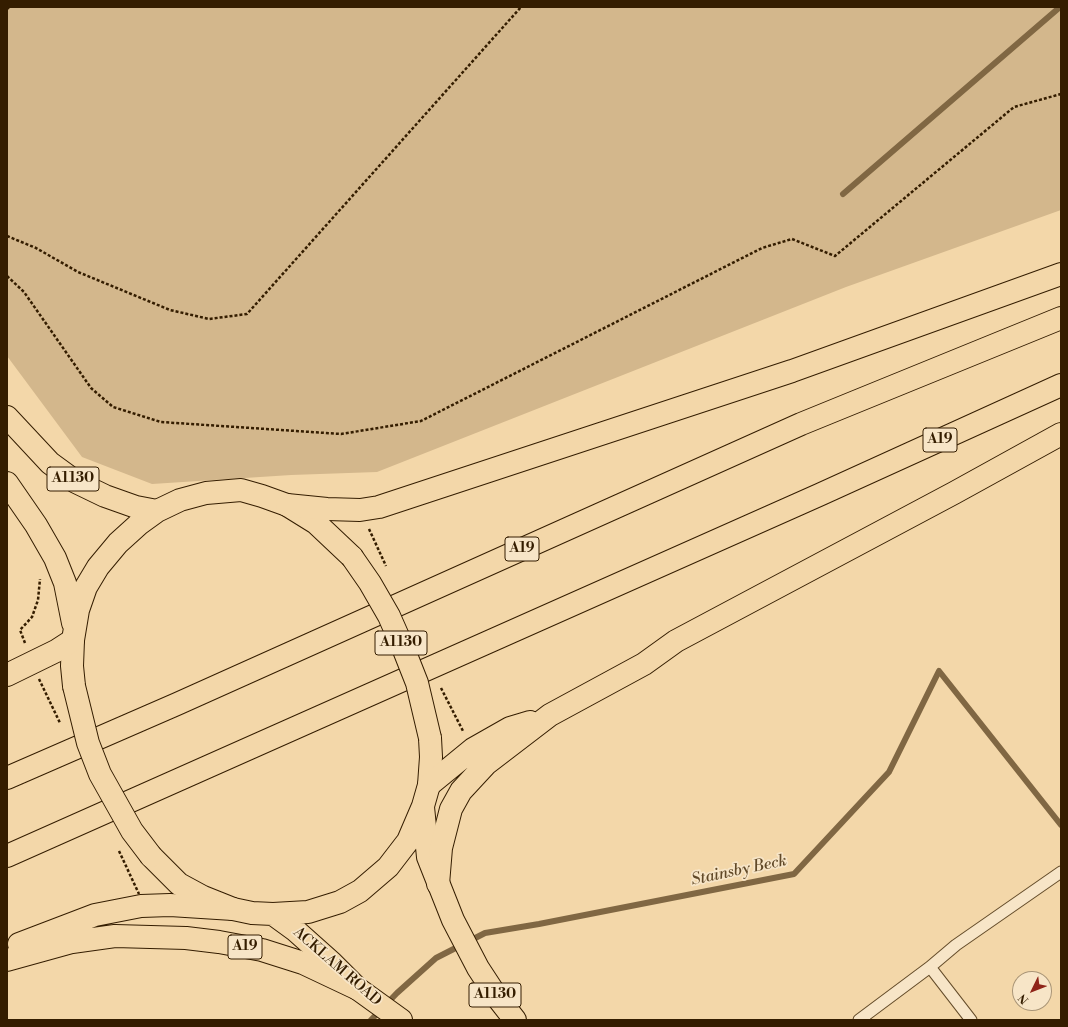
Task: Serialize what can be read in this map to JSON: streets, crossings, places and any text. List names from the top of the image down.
{
  "streets": {
    "main road": ["A19", "A1130", "ACKLAM ROAD"]
  },
  "crossings": [
    ["A19", "ACKLAM ROAD"]
  ],
  "water": ["Stainsby Beck"],
  "north": "bottom left"
}
